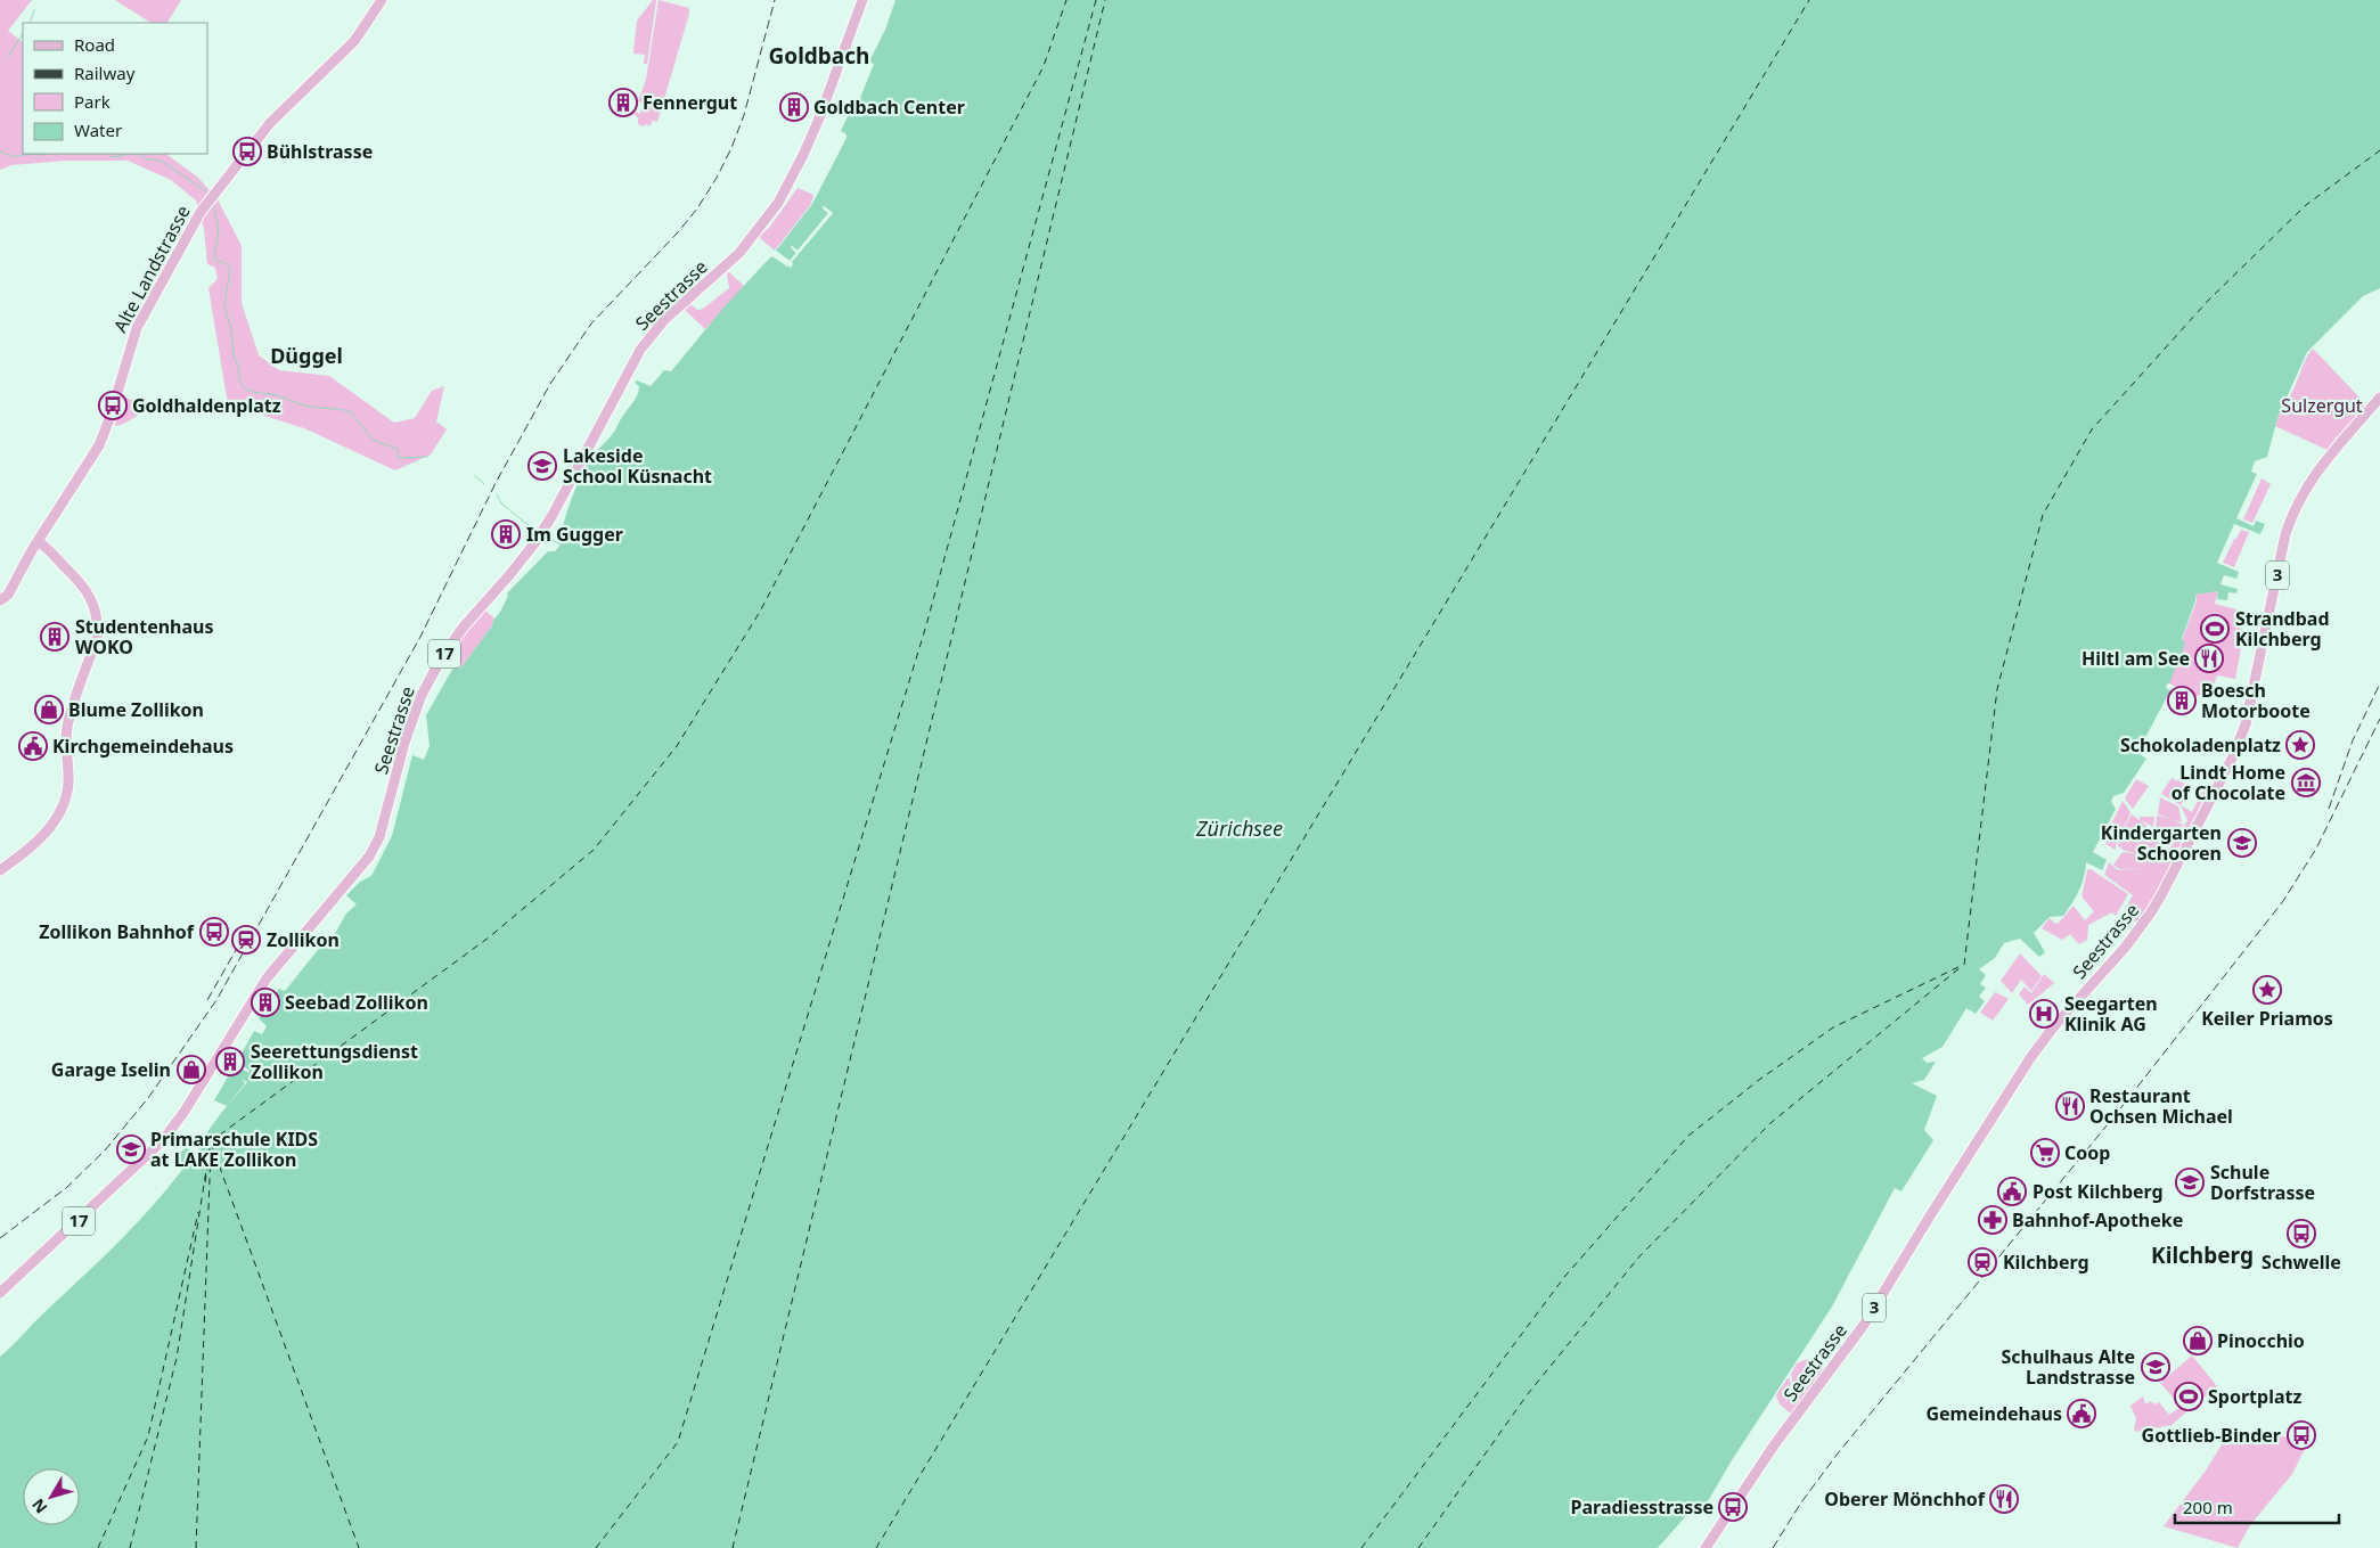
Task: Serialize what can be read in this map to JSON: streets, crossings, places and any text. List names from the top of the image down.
{
  "streets": {
    "main road": [
      "Alte Landstrasse",
      "Seestrasse",
      "3",
      "17"
    ]
  },
  "districts": ["Goldbach", "Düggel", "Kilchberg"],
  "water": ["Zürichsee"],
  "parks": ["Sulzergut"],
  "places": {
    "building": [
      "Fennergut",
      "Goldbach Center",
      "Im Gugger",
      "Studentenhaus WOKO",
      "Boesch Motorboote",
      "Seebad Zollikon",
      "Seerettungsdienst Zollikon"
    ],
    "bus stop": [
      "Bühlstrasse",
      "Goldhaldenplatz",
      "Zollikon Bahnhof",
      "Schwelle",
      "Gottlieb-Binder",
      "Paradiesstrasse"
    ],
    "school or university": [
      "Lakeside School Küsnacht",
      "Kindergarten Schooren",
      "Primarschule KIDS at LAKE Zollikon",
      "Schule Dorfstrasse",
      "Schulhaus Alte Landstrasse"
    ],
    "sports": ["Strandbad Kilchberg", "Sportplatz"],
    "restaurant": ["Hiltl am See", "Restaurant Ochsen Michael", "Oberer Mönchhof"],
    "shop": ["Blume Zollikon", "Garage Iselin", "Pinocchio"],
    "place": ["Schokoladenplatz", "Keiler Priamos"],
    "public building": ["Kirchgemeindehaus", "Post Kilchberg", "Gemeindehaus"],
    "museum": ["Lindt Home of Chocolate"],
    "station": ["Zollikon", "Kilchberg"],
    "hospital": ["Seegarten Klinik AG"],
    "supermarket": ["Coop"],
    "pharmacy": ["Bahnhof-Apotheke"]
  },
  "legend": [
    "Road",
    "Railway",
    "Park",
    "Water"
  ],
  "scale_bar": "200 m",
  "north": "bottom left"
}
